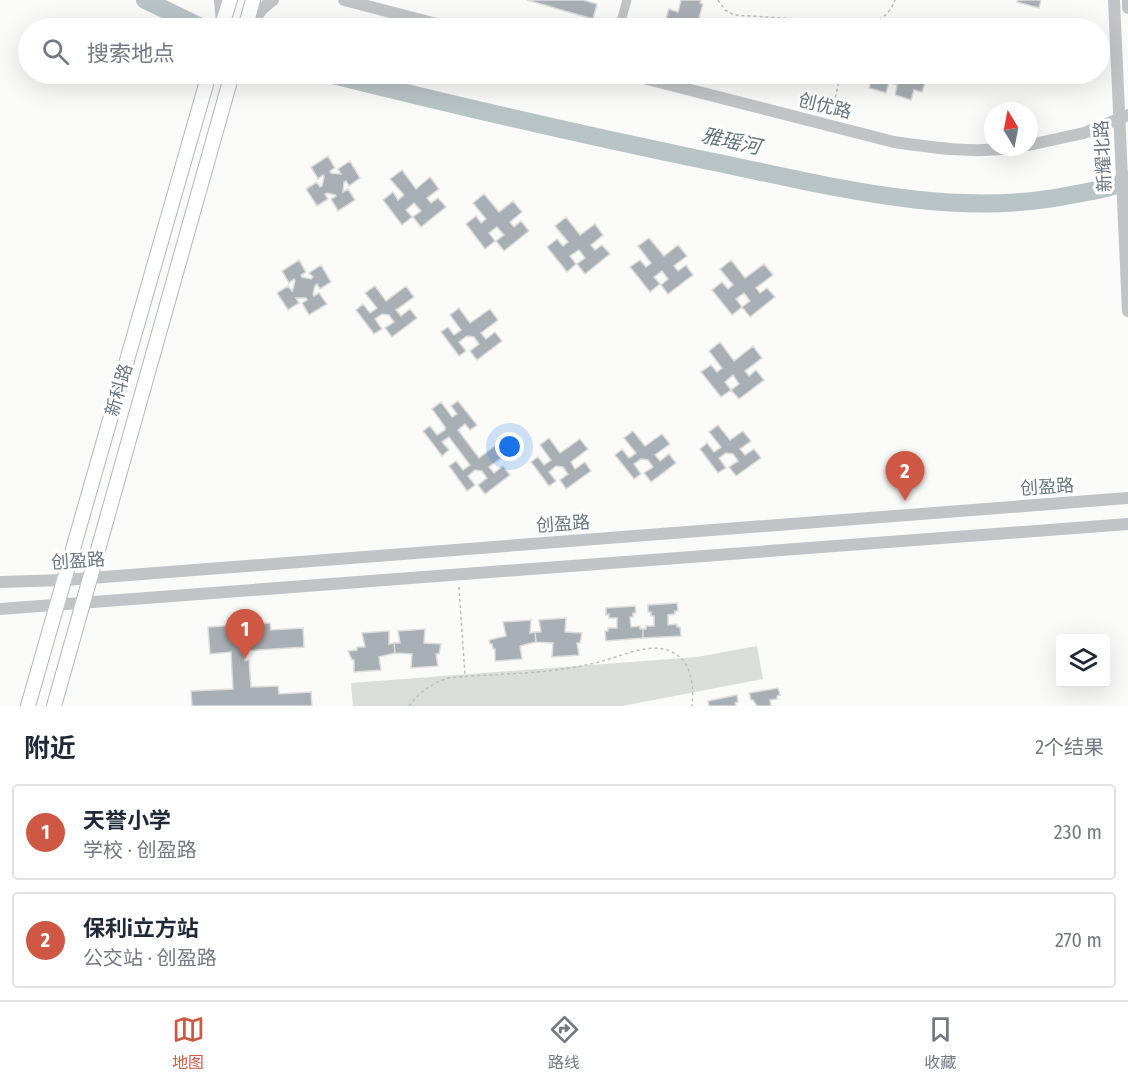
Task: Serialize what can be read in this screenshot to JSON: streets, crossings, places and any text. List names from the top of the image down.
{
  "streets": {
    "main road": ["新科路"],
    "street": ["创优路", "新耀北路", "创盈路"]
  },
  "crossings": [
    ["新科路", "创盈路"]
  ],
  "water": ["雅瑶河"],
  "north": "top",
  "page": {
    "search": "搜索地点",
    "pins": ["2", "1"],
    "heading": ["附近", "2个结果"],
    "list": [
      {
        "mark": "1",
        "name": "天誉小学",
        "note": "学校 · 创盈路",
        "value": "230 m"
      },
      {
        "mark": "2",
        "name": "保利i立方站",
        "note": "公交站 · 创盈路",
        "value": "270 m"
      }
    ],
    "nav": ["地图", "路线", "收藏"]
  }
}
